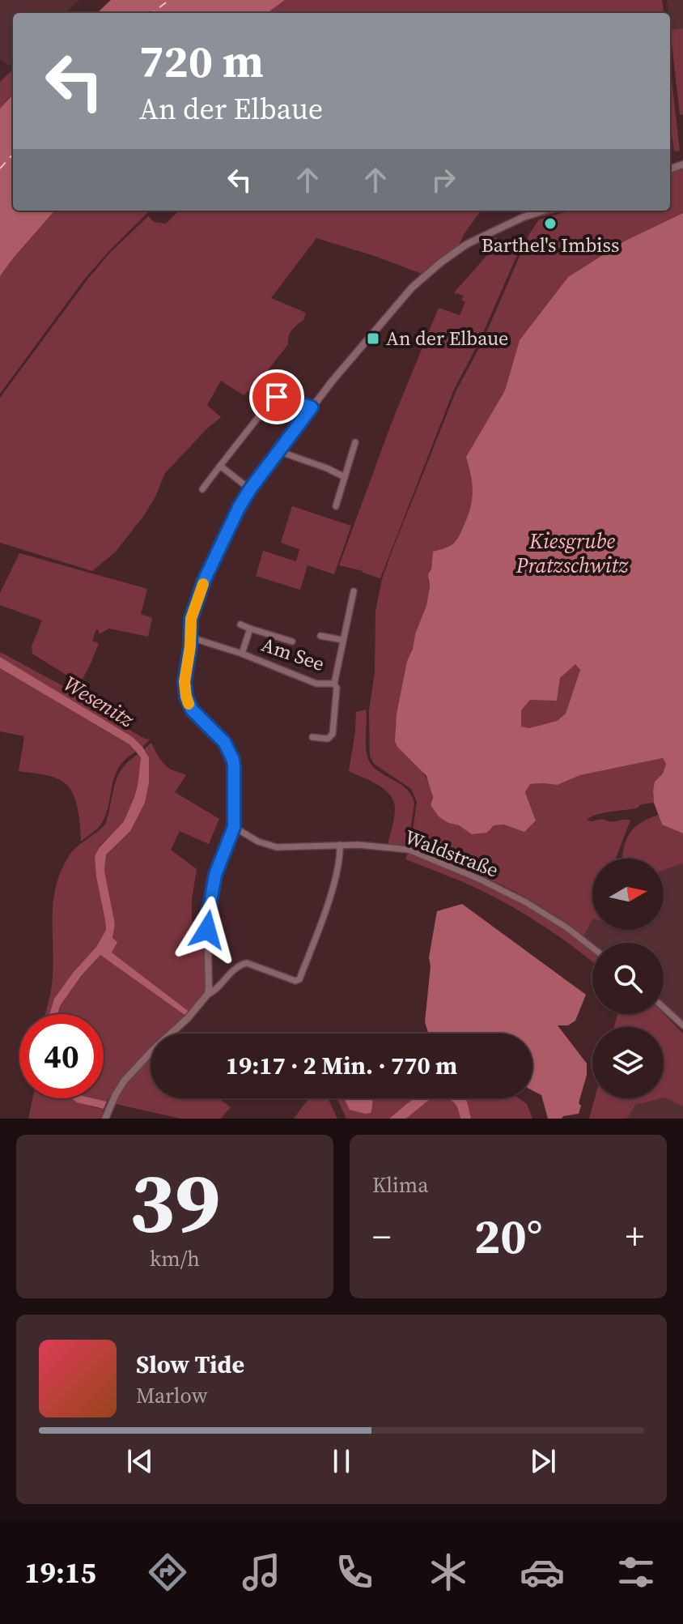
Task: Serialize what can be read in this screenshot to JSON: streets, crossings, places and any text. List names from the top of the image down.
{
  "streets": {
    "street": ["Am See", "Waldstraße"]
  },
  "water": ["Kiesgrube Pratzschwitz", "Wesenitz"],
  "places": {
    "other": ["Barthel's Imbiss"],
    "transit": ["An der Elbaue"]
  },
  "north": "right",
  "page": {
    "turn": ["720 m", "An der Elbaue"],
    "limit": "40",
    "trip": "19:17 · 2 Min. · 770 m",
    "tile": [
      ["39", "km/h"],
      "Klima"
    ],
    "heat": ["−", "20°", "+"],
    "song": ["Slow Tide", "Marlow"],
    "tabs": "19:15"
  }
}
